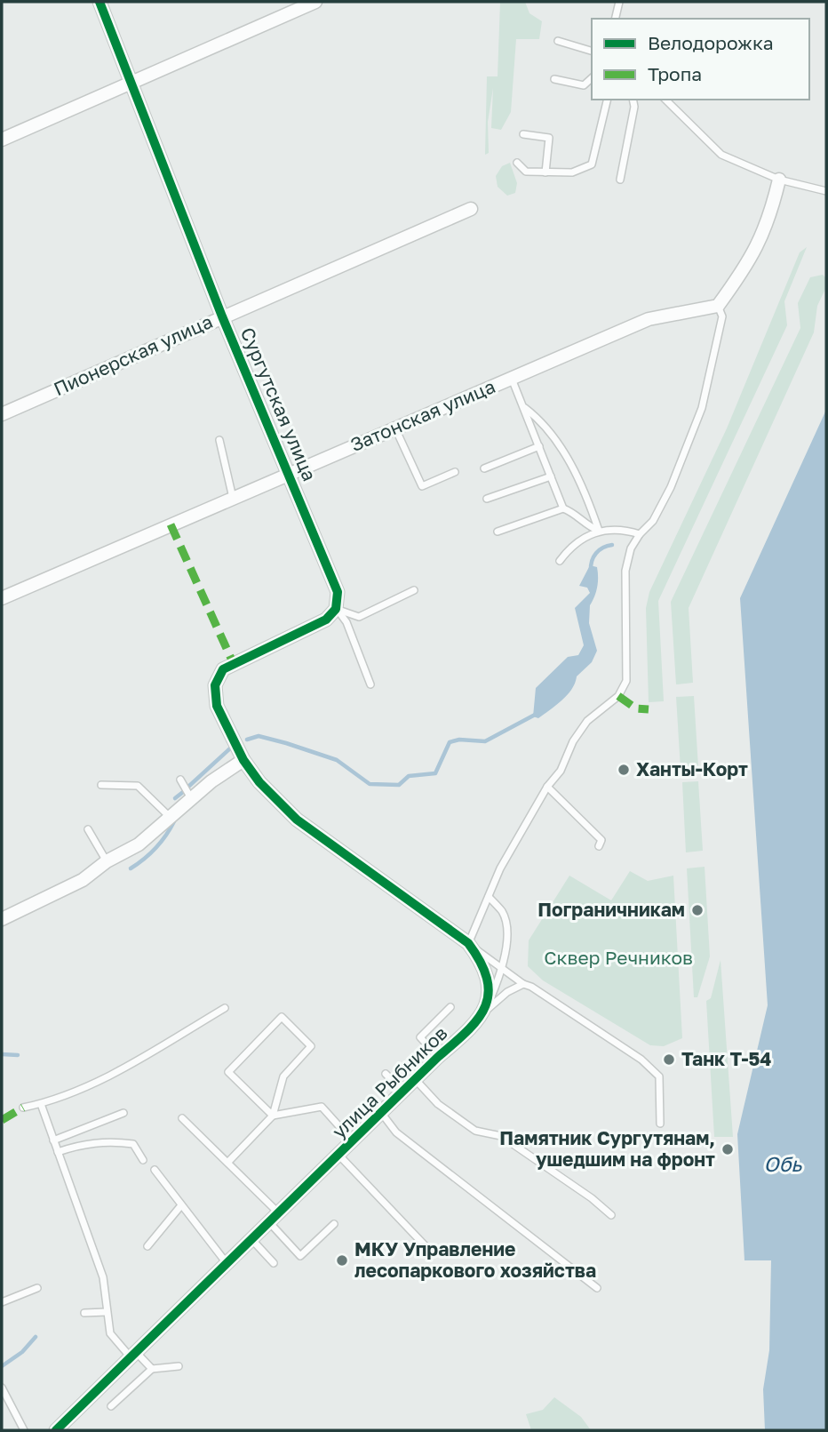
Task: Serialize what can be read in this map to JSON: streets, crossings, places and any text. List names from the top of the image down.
{
  "streets": {
    "street": [
      "Пионерская улица",
      "Сургутская улица",
      "Затонская улица",
      "улица Рыбников"
    ]
  },
  "crossings": [
    ["Пионерская улица", "Сургутская улица"],
    ["Сургутская улица", "Затонская улица"]
  ],
  "water": ["Обь"],
  "parks": ["Сквер Речников"],
  "places": [
    "Ханты-Корт",
    "Пограничникам",
    "Танк Т-54",
    "Памятник Сургутянам, ушедшим на фронт",
    "МКУ Управление лесопаркового хозяйства"
  ],
  "legend": ["Велодорожка", "Тропа"]
}
